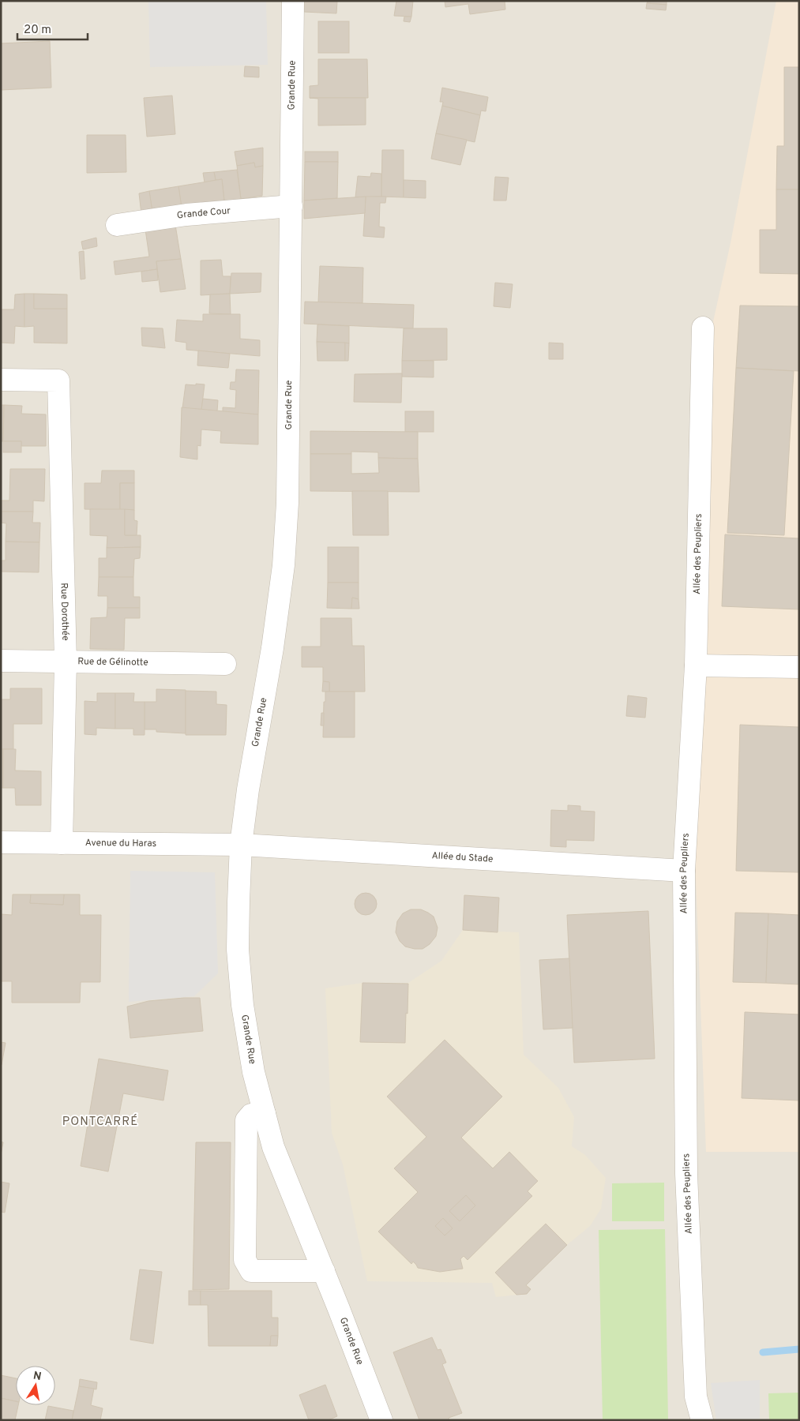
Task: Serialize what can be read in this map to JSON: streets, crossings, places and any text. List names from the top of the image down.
{
  "streets": {
    "street": [
      "Grande Rue",
      "Grande Cour",
      "Allée des Peupliers",
      "Rue Dorothée",
      "Rue de Gélinotte",
      "Avenue du Haras",
      "Allée du Stade"
    ]
  },
  "crossings": [
    ["Grande Rue", "Grande Cour"],
    ["Grande Rue", "Avenue du Haras"],
    ["Grande Rue", "Allée du Stade"],
    ["Allée des Peupliers", "Allée du Stade"],
    ["Rue Dorothée", "Rue de Gélinotte"],
    ["Rue Dorothée", "Avenue du Haras"],
    ["Avenue du Haras", "Allée du Stade"]
  ],
  "districts": ["PONTCARRÉ"],
  "scale_bar": "20 m",
  "north": "top"
}
